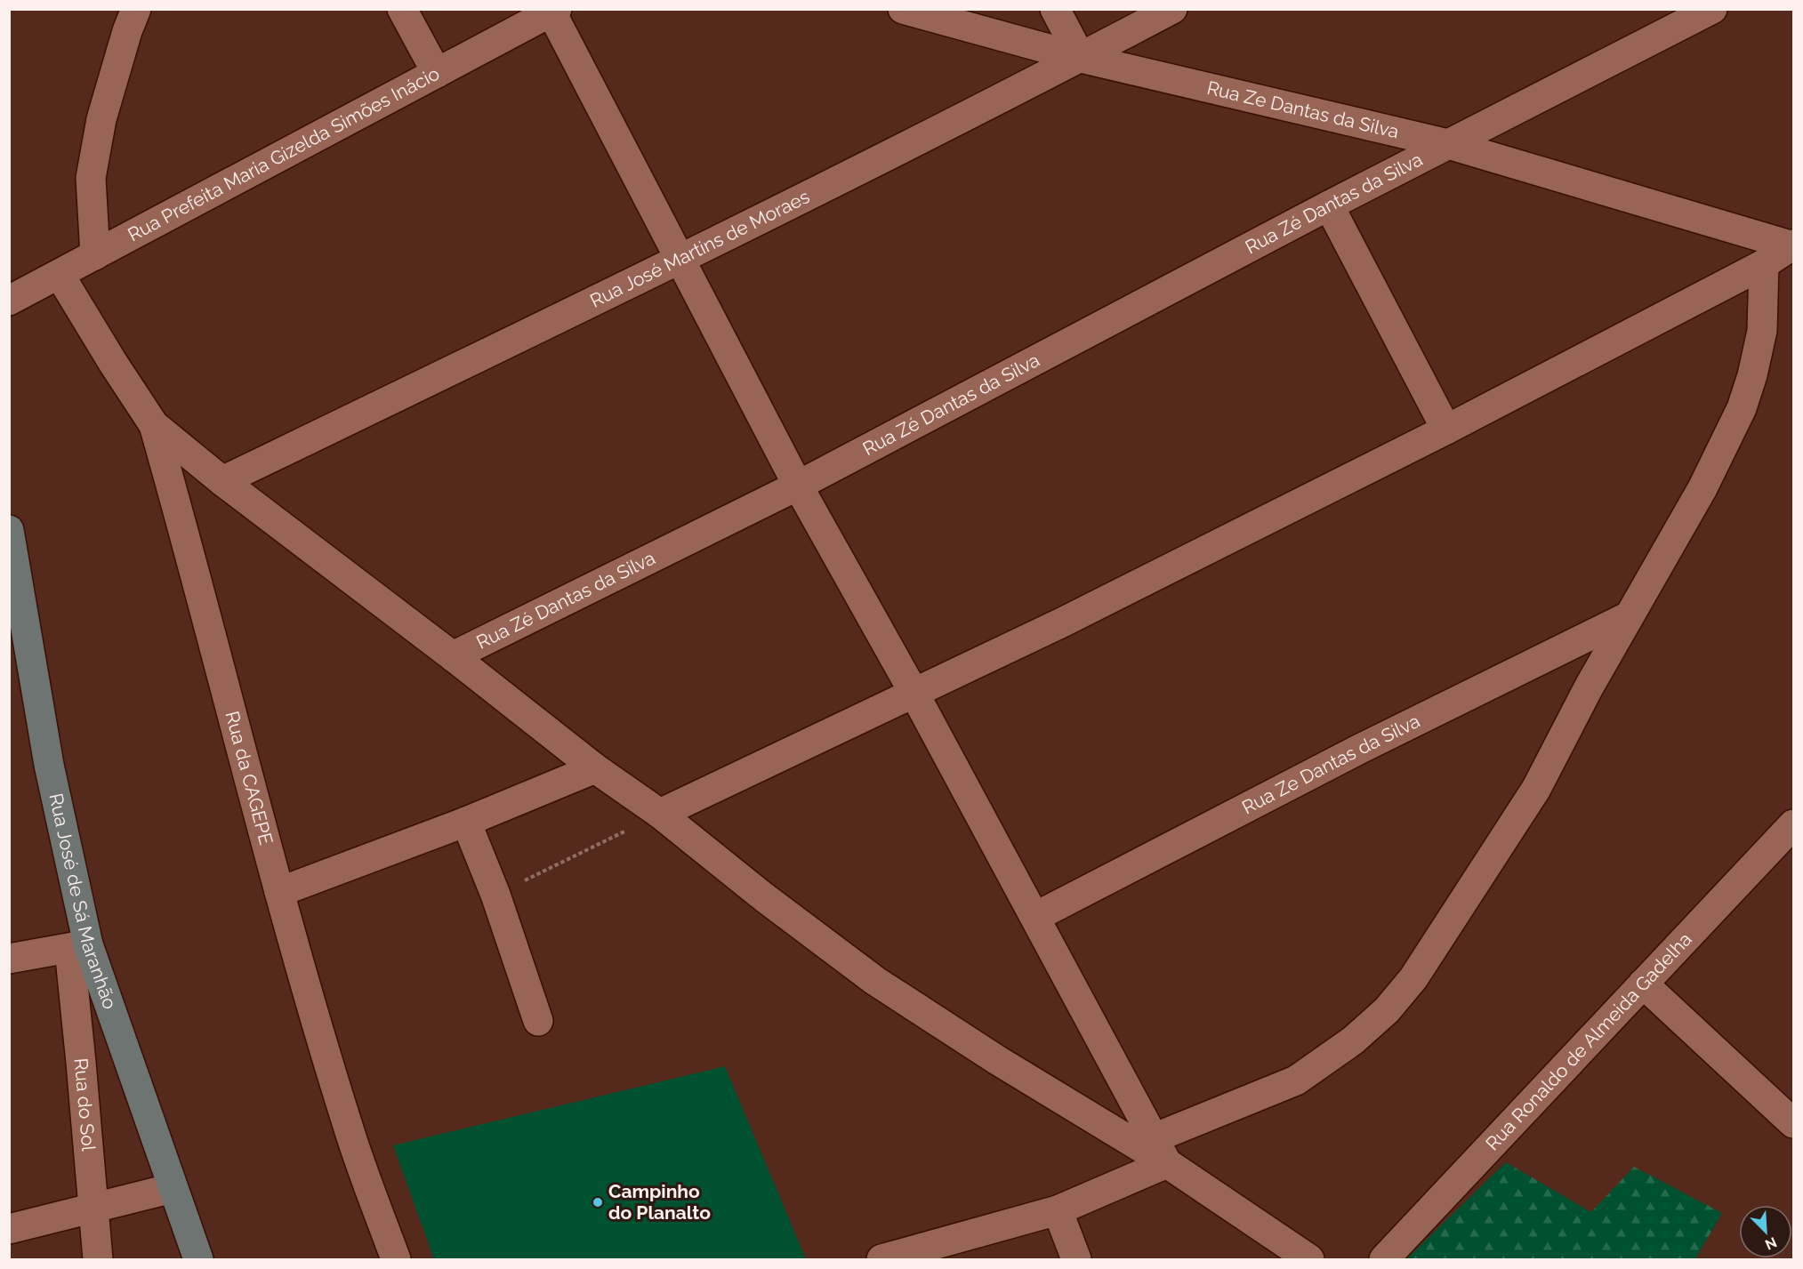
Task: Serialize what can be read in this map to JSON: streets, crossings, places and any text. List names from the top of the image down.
{
  "streets": {
    "street": [
      "Rua Ze Dantas da Silva",
      "Rua Prefeita Maria Gizelda Simões Inácio",
      "Rua Zé Dantas da Silva",
      "Rua José Martins de Moraes",
      "Rua da CAGEPE",
      "Rua José de Sá Maranhão",
      "Rua Ronaldo de Almeida Gadelha",
      "Rua do Sol"
    ]
  },
  "crossings": [
    ["Rua Ze Dantas da Silva", "Rua Zé Dantas da Silva"],
    ["Rua Ze Dantas da Silva", "Rua José Martins de Moraes"],
    ["Rua José de Sá Maranhão", "Rua do Sol"]
  ],
  "places": ["Campinho do Planalto"],
  "north": "bottom right"
}
